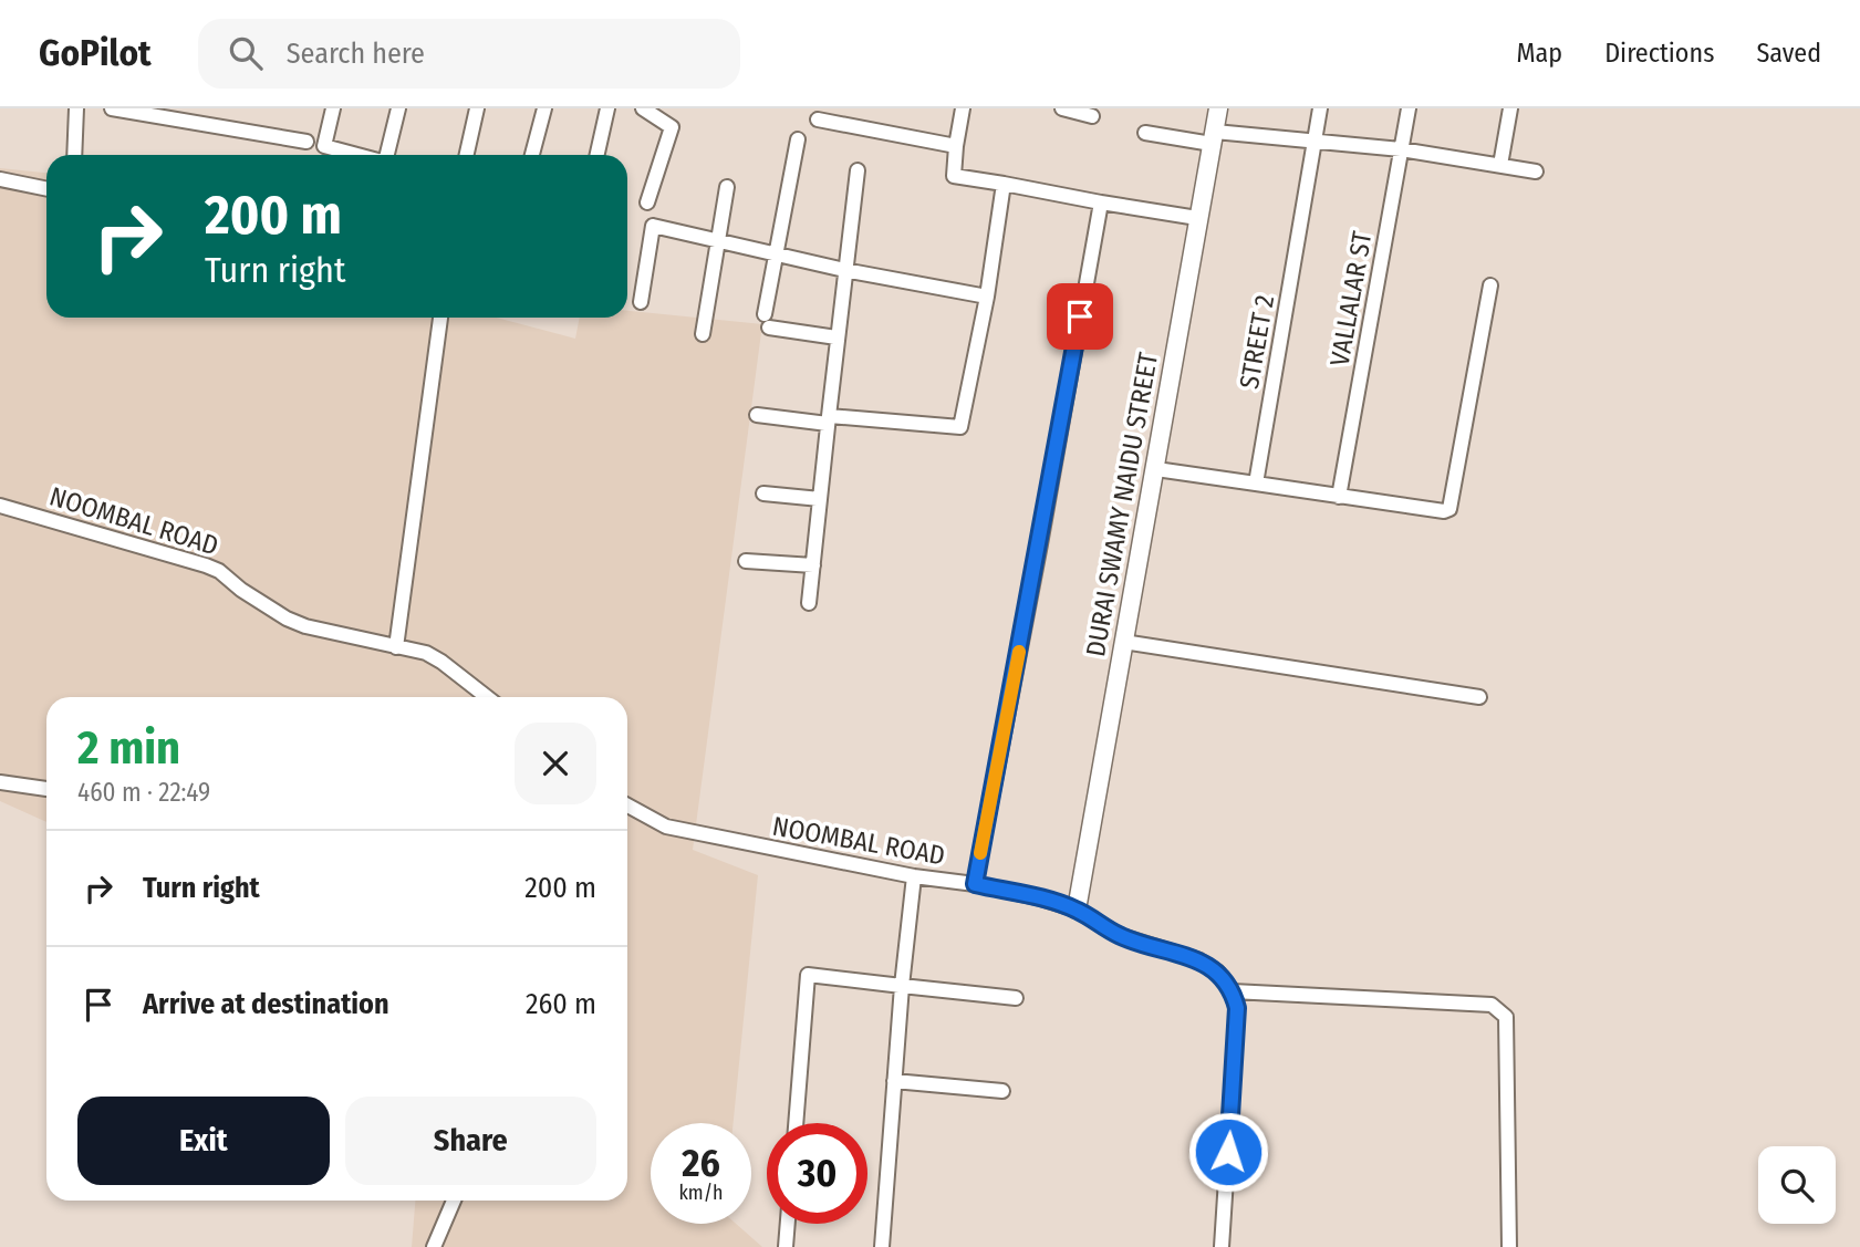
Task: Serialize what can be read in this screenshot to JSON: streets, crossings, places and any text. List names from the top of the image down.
{
  "streets": {
    "street": [
      "VALLALAR ST",
      "STREET 2",
      "DURAI SWAMY NAIDU STREET",
      "NOOMBAL ROAD"
    ]
  },
  "crossings": [
    ["DURAI SWAMY NAIDU STREET", "NOOMBAL ROAD"]
  ],
  "page": {
    "header": "GoPilot",
    "search": "Search here",
    "nav": ["Map", "Directions", "Saved"],
    "turn": ["200 m", "Turn right"],
    "heading": ["2 min", "460 m · 22:49"],
    "list": [
      {
        "name": "Turn right",
        "value": "200 m"
      },
      {
        "name": "Arrive at destination",
        "value": "260 m"
      }
    ],
    "buttons": ["Exit", "Share"],
    "speed": "26 km/h",
    "limit": "30"
  }
}
